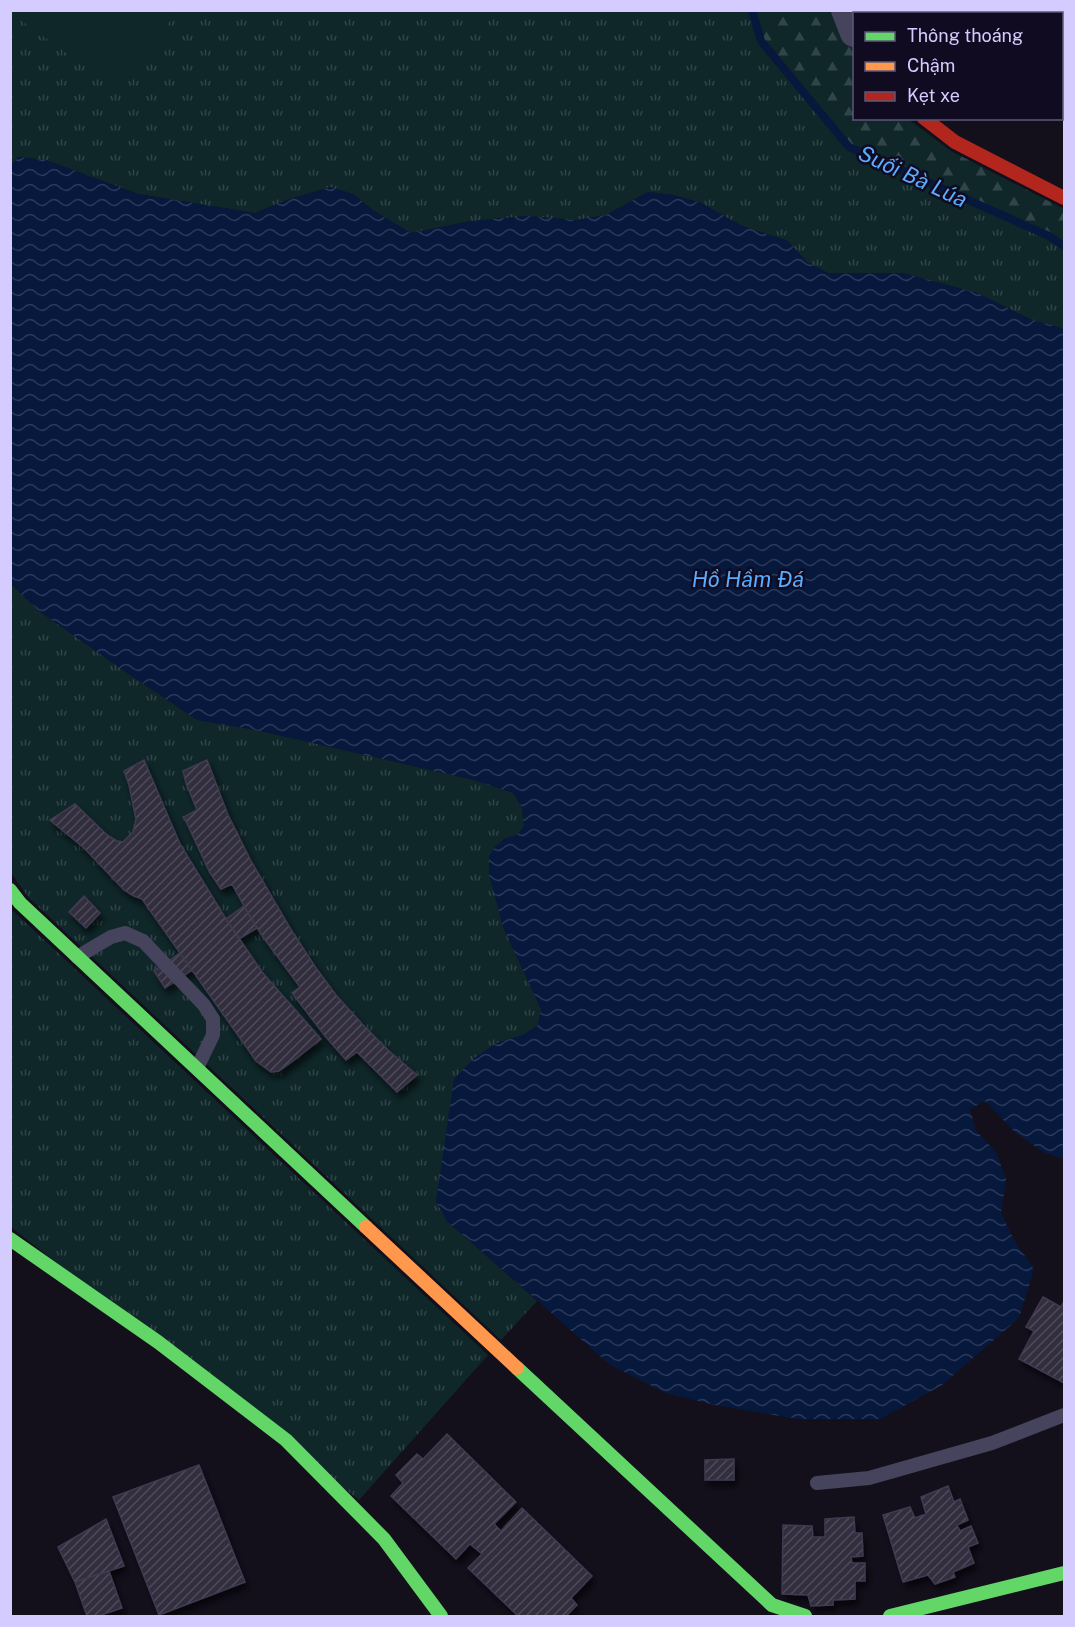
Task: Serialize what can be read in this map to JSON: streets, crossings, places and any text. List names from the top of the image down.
{
  "water": ["Suối Bà Lúa", "Hồ Hầm Đá"],
  "legend": ["Thông thoáng", "Chậm", "Kẹt xe"]
}
